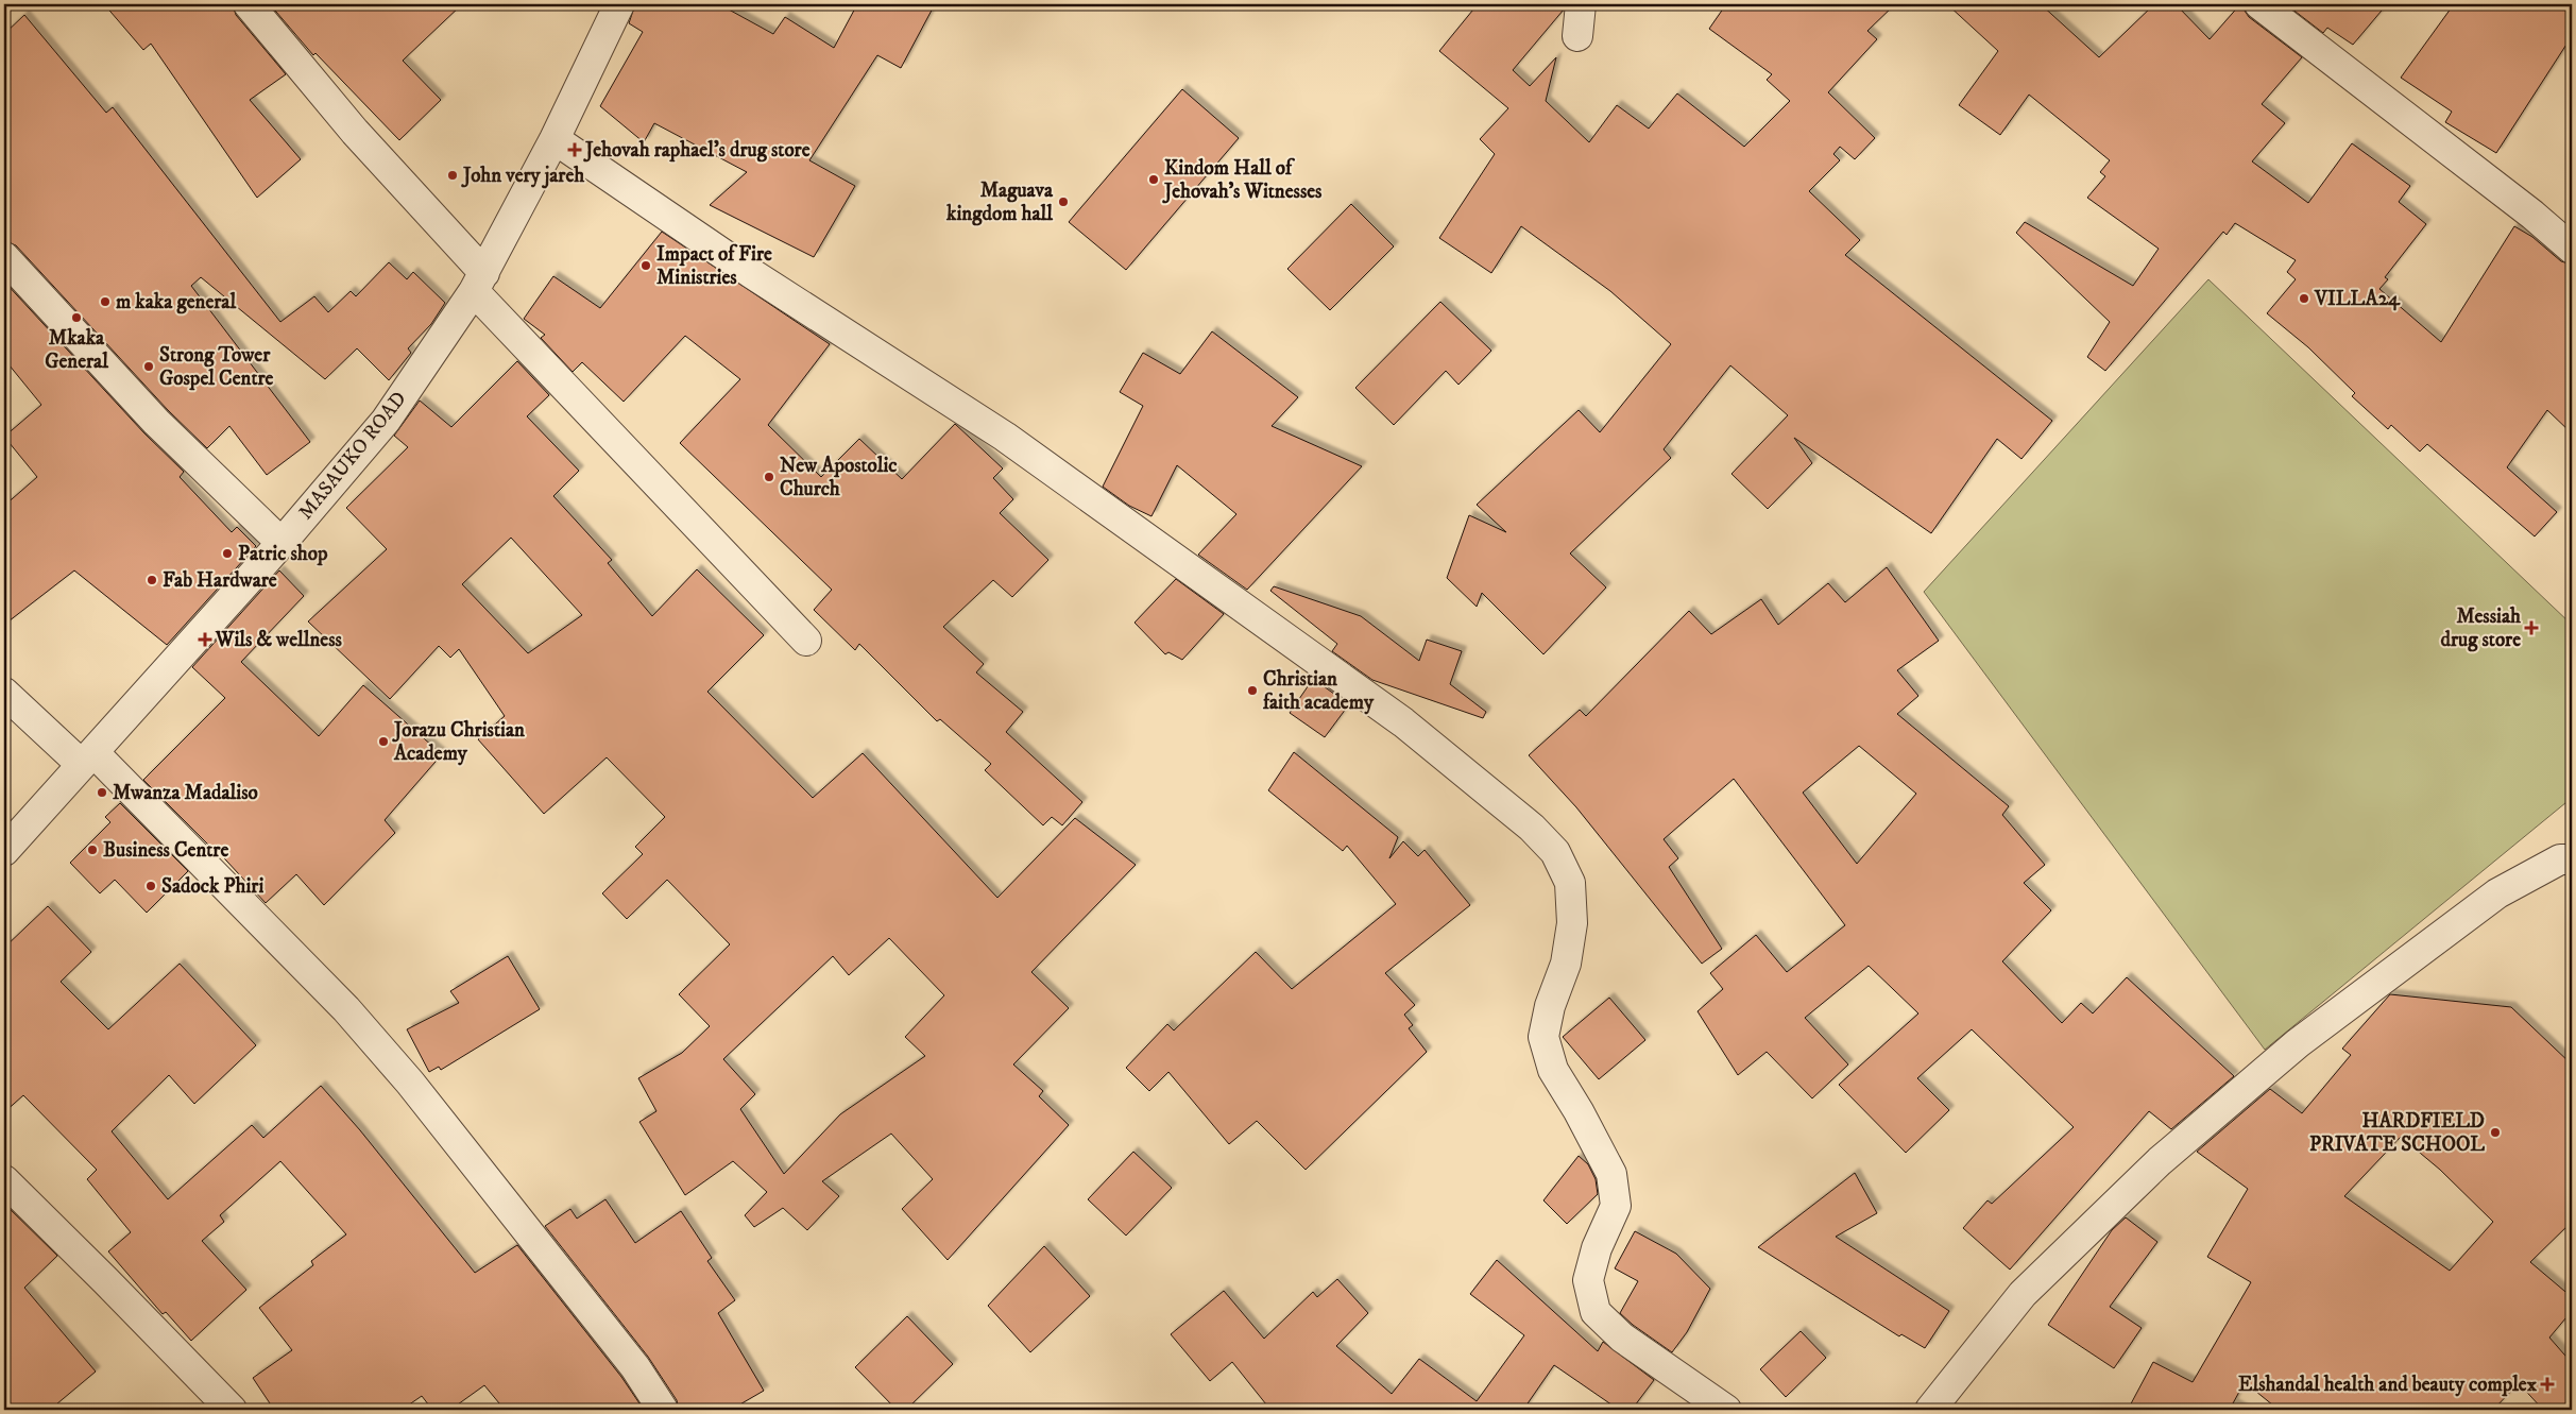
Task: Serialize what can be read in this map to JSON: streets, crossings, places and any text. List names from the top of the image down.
{
  "streets": {
    "street": ["MASAUKO ROAD"]
  },
  "places": {
    "health": [
      "Jehovah raphael's drug store",
      "Messiah drug store",
      "Wils & wellness",
      "Elshandal health and beauty complex"
    ],
    "other": [
      "John very jareh",
      "Kindom Hall of Jehovah's Witnesses",
      "Maguava kingdom hall",
      "Impact of Fire Ministries",
      "VILLA24",
      "m kaka general",
      "Mkaka General",
      "Strong Tower Gospel Centre",
      "New Apostolic Church",
      "Patric shop",
      "Fab Hardware",
      "Christian faith academy",
      "Jorazu Christian Academy",
      "Mwanza Madaliso",
      "Business Centre",
      "Sadock Phiri",
      "HARDFIELD PRIVATE SCHOOL"
    ]
  }
}
